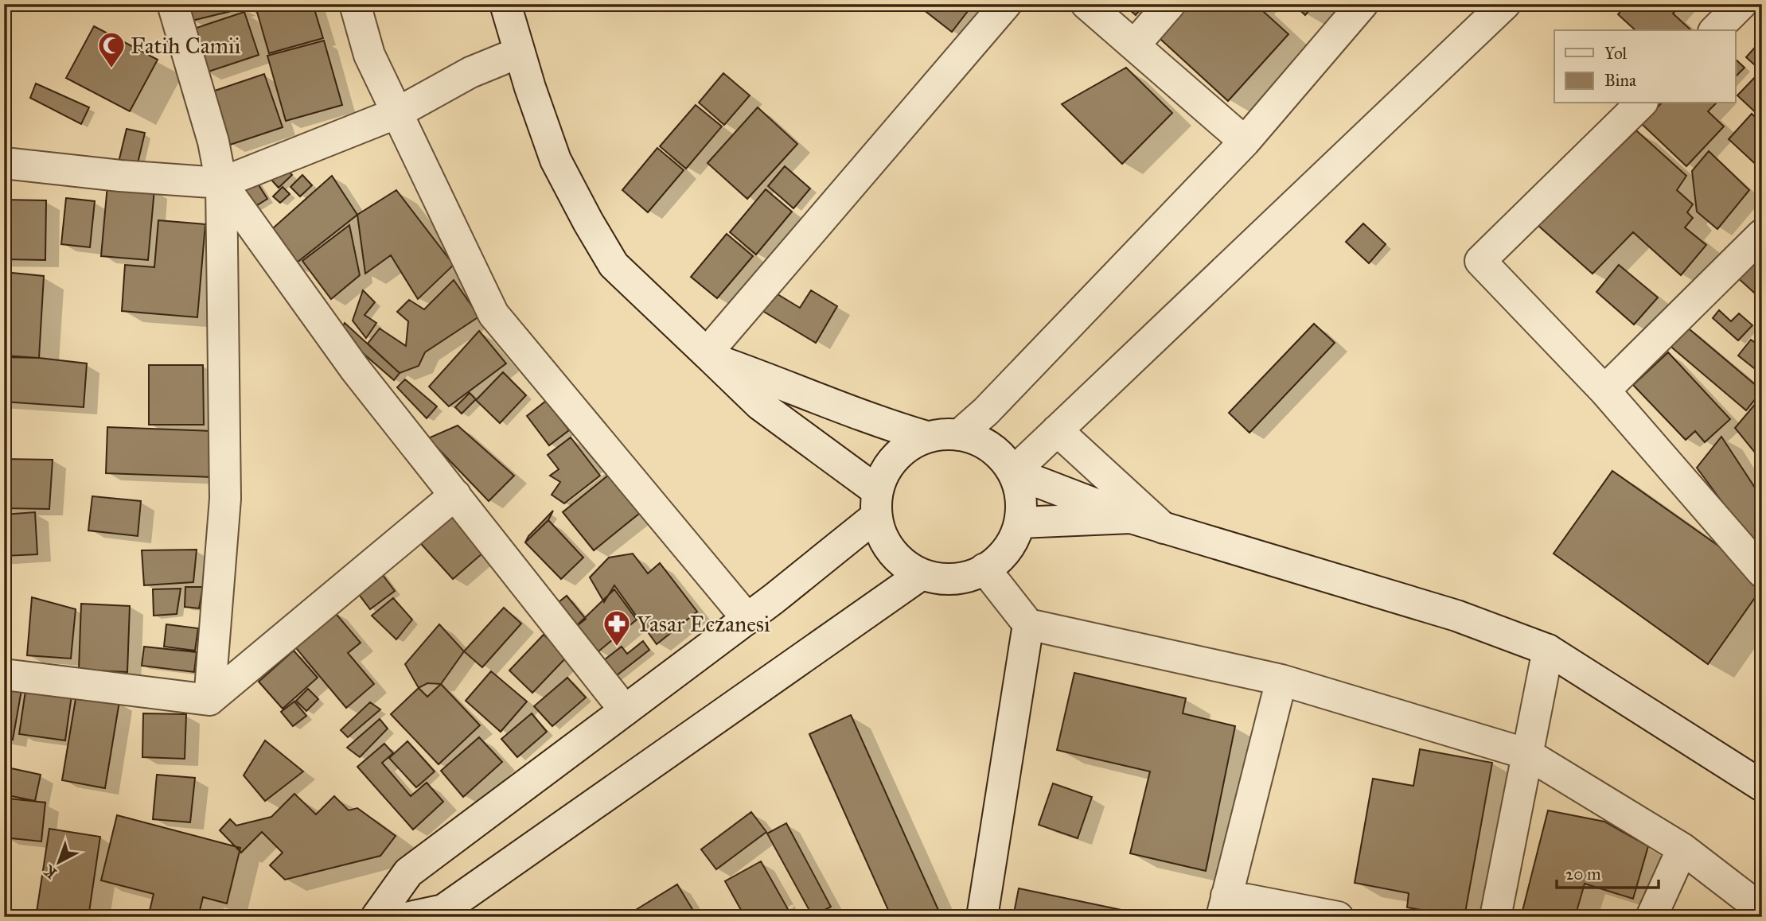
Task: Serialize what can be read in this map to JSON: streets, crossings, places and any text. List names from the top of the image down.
{
  "places": {
    "mosque": ["Fatih Camii"],
    "pharmacy": ["Yasar Eczanesi"]
  },
  "legend": ["Yol", "Bina"],
  "scale_bar": "20 m",
  "north": "bottom left"
}
